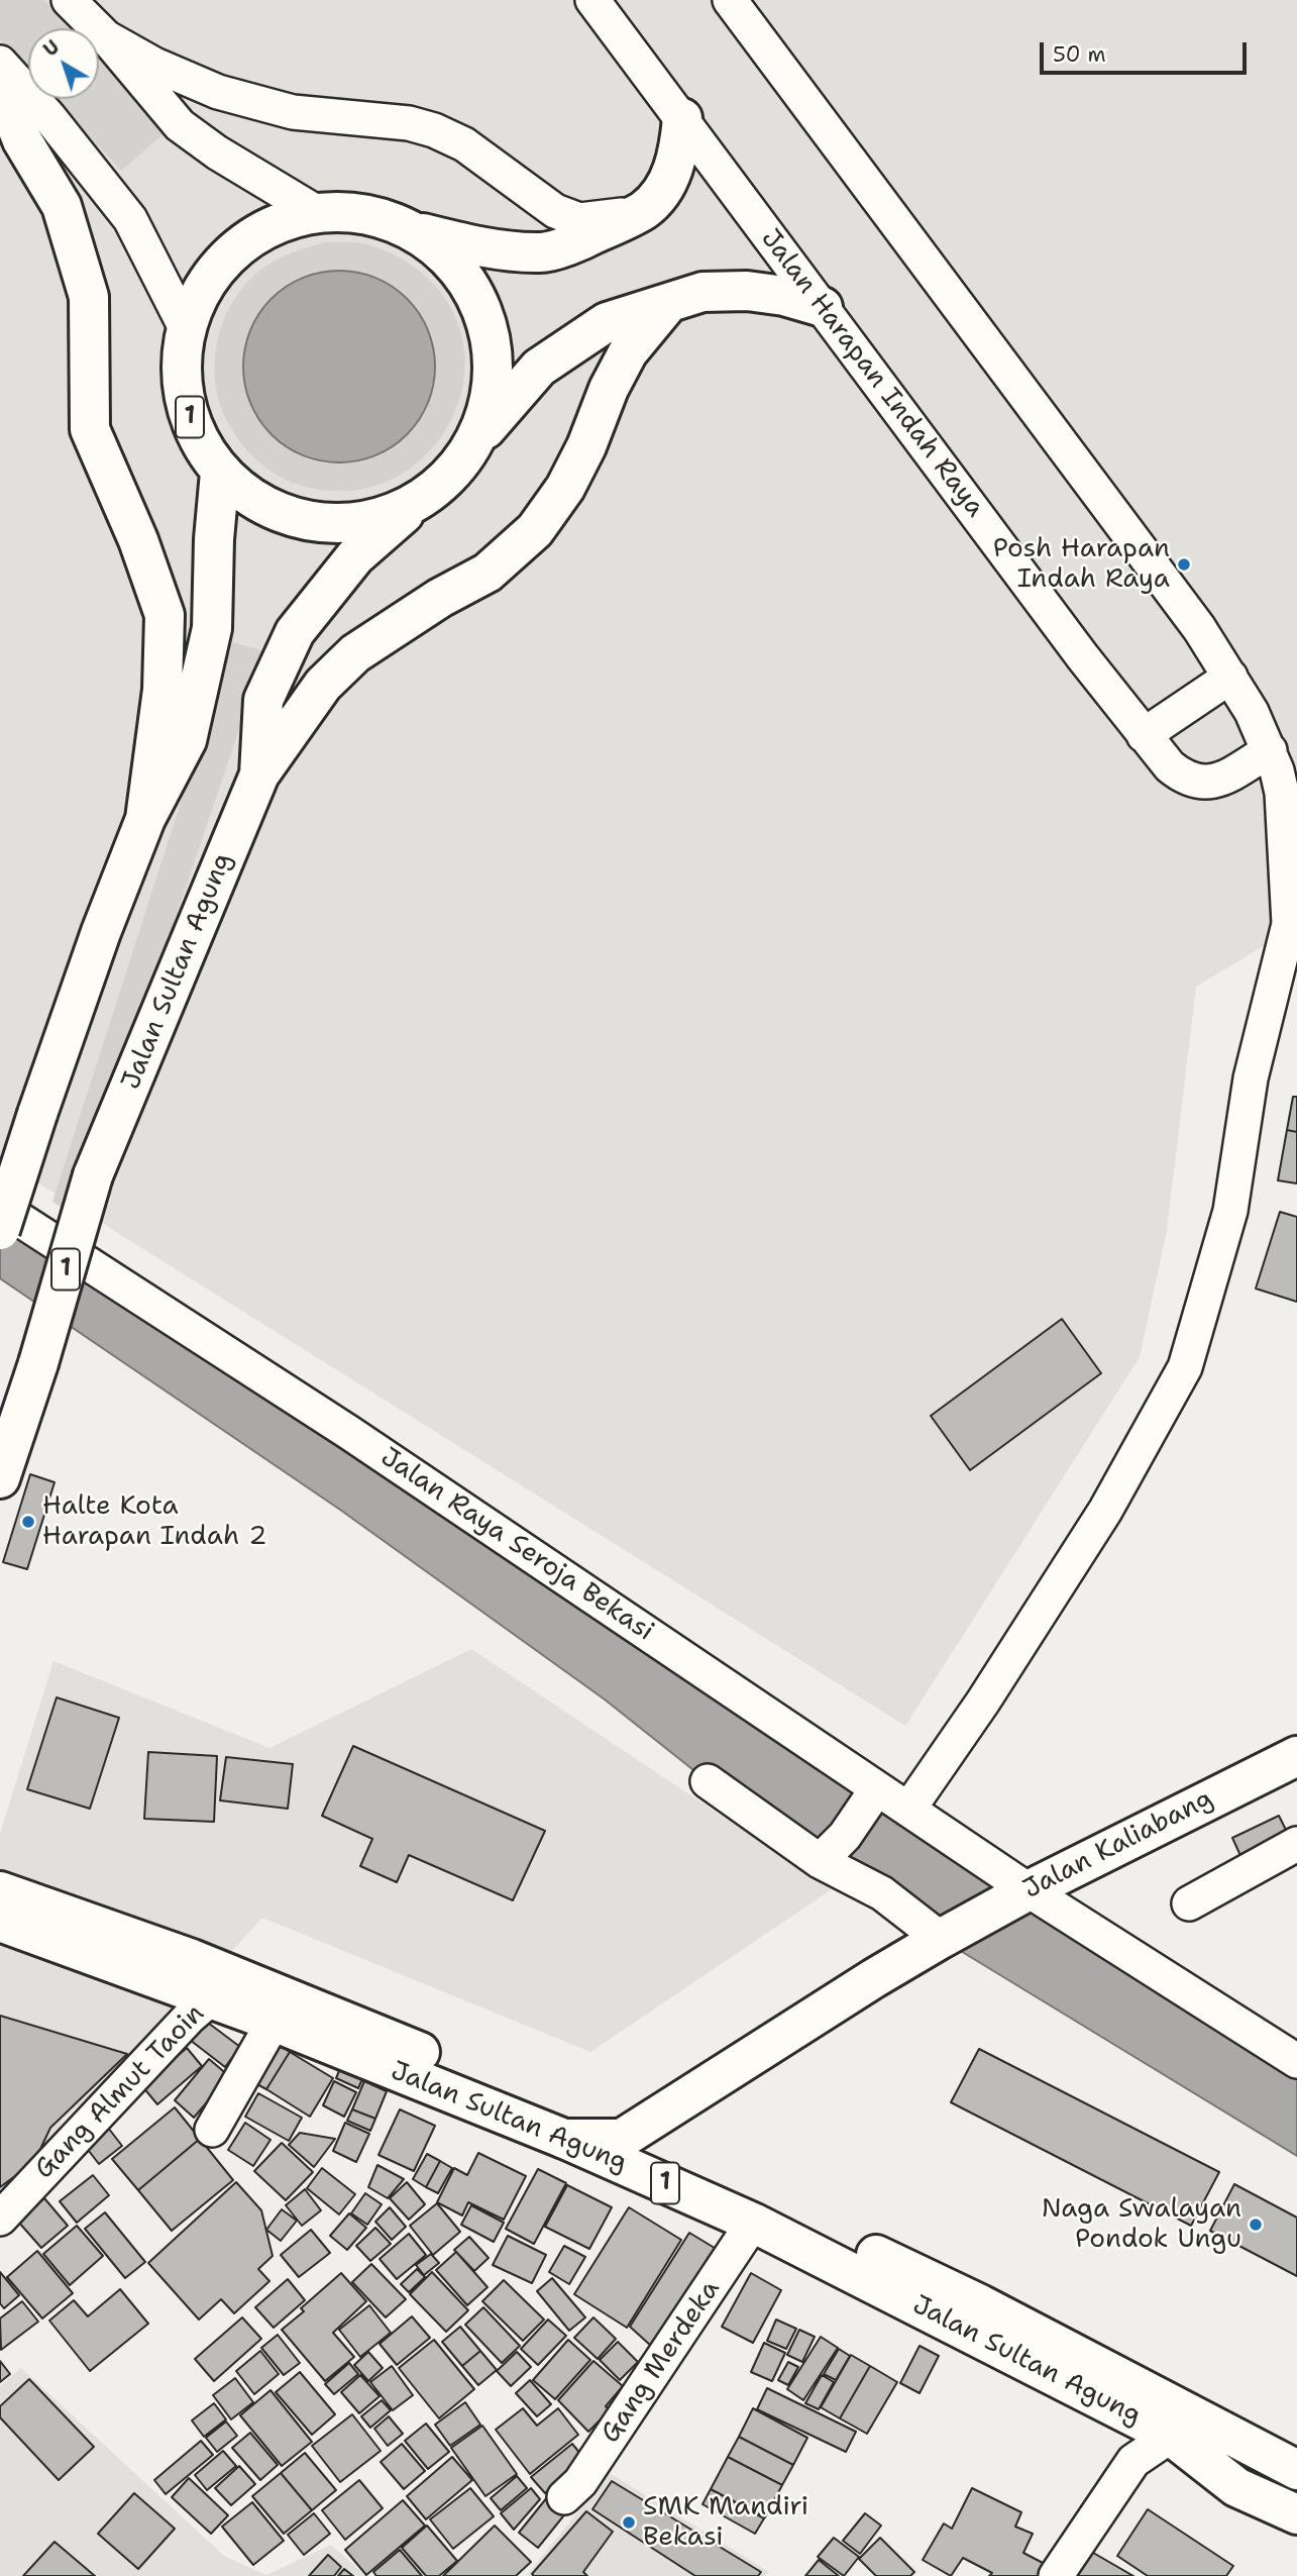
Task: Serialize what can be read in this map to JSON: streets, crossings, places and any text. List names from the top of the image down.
{
  "streets": {
    "main road": ["1", "Jalan Sultan Agung", "Jalan Kaliabang"],
    "street": [
      "Jalan Harapan Indah Raya",
      "Jalan Raya Seroja Bekasi",
      "Gang Almut Taoin",
      "Gang Merdeka"
    ]
  },
  "crossings": [
    ["1", "Jalan Sultan Agung"],
    ["Jalan Sultan Agung", "Jalan Kaliabang"],
    ["Jalan Sultan Agung", "Gang Almut Taoin"],
    ["Jalan Sultan Agung", "Gang Merdeka"],
    ["Jalan Raya Seroja Bekasi", "Jalan Kaliabang"]
  ],
  "places": [
    "Posh Harapan Indah Raya",
    "Halte Kota Harapan Indah 2",
    "Naga Swalayan Pondok Ungu",
    "SMK Mandiri Bekasi"
  ],
  "scale_bar": "50 m",
  "north": "top left"
}
